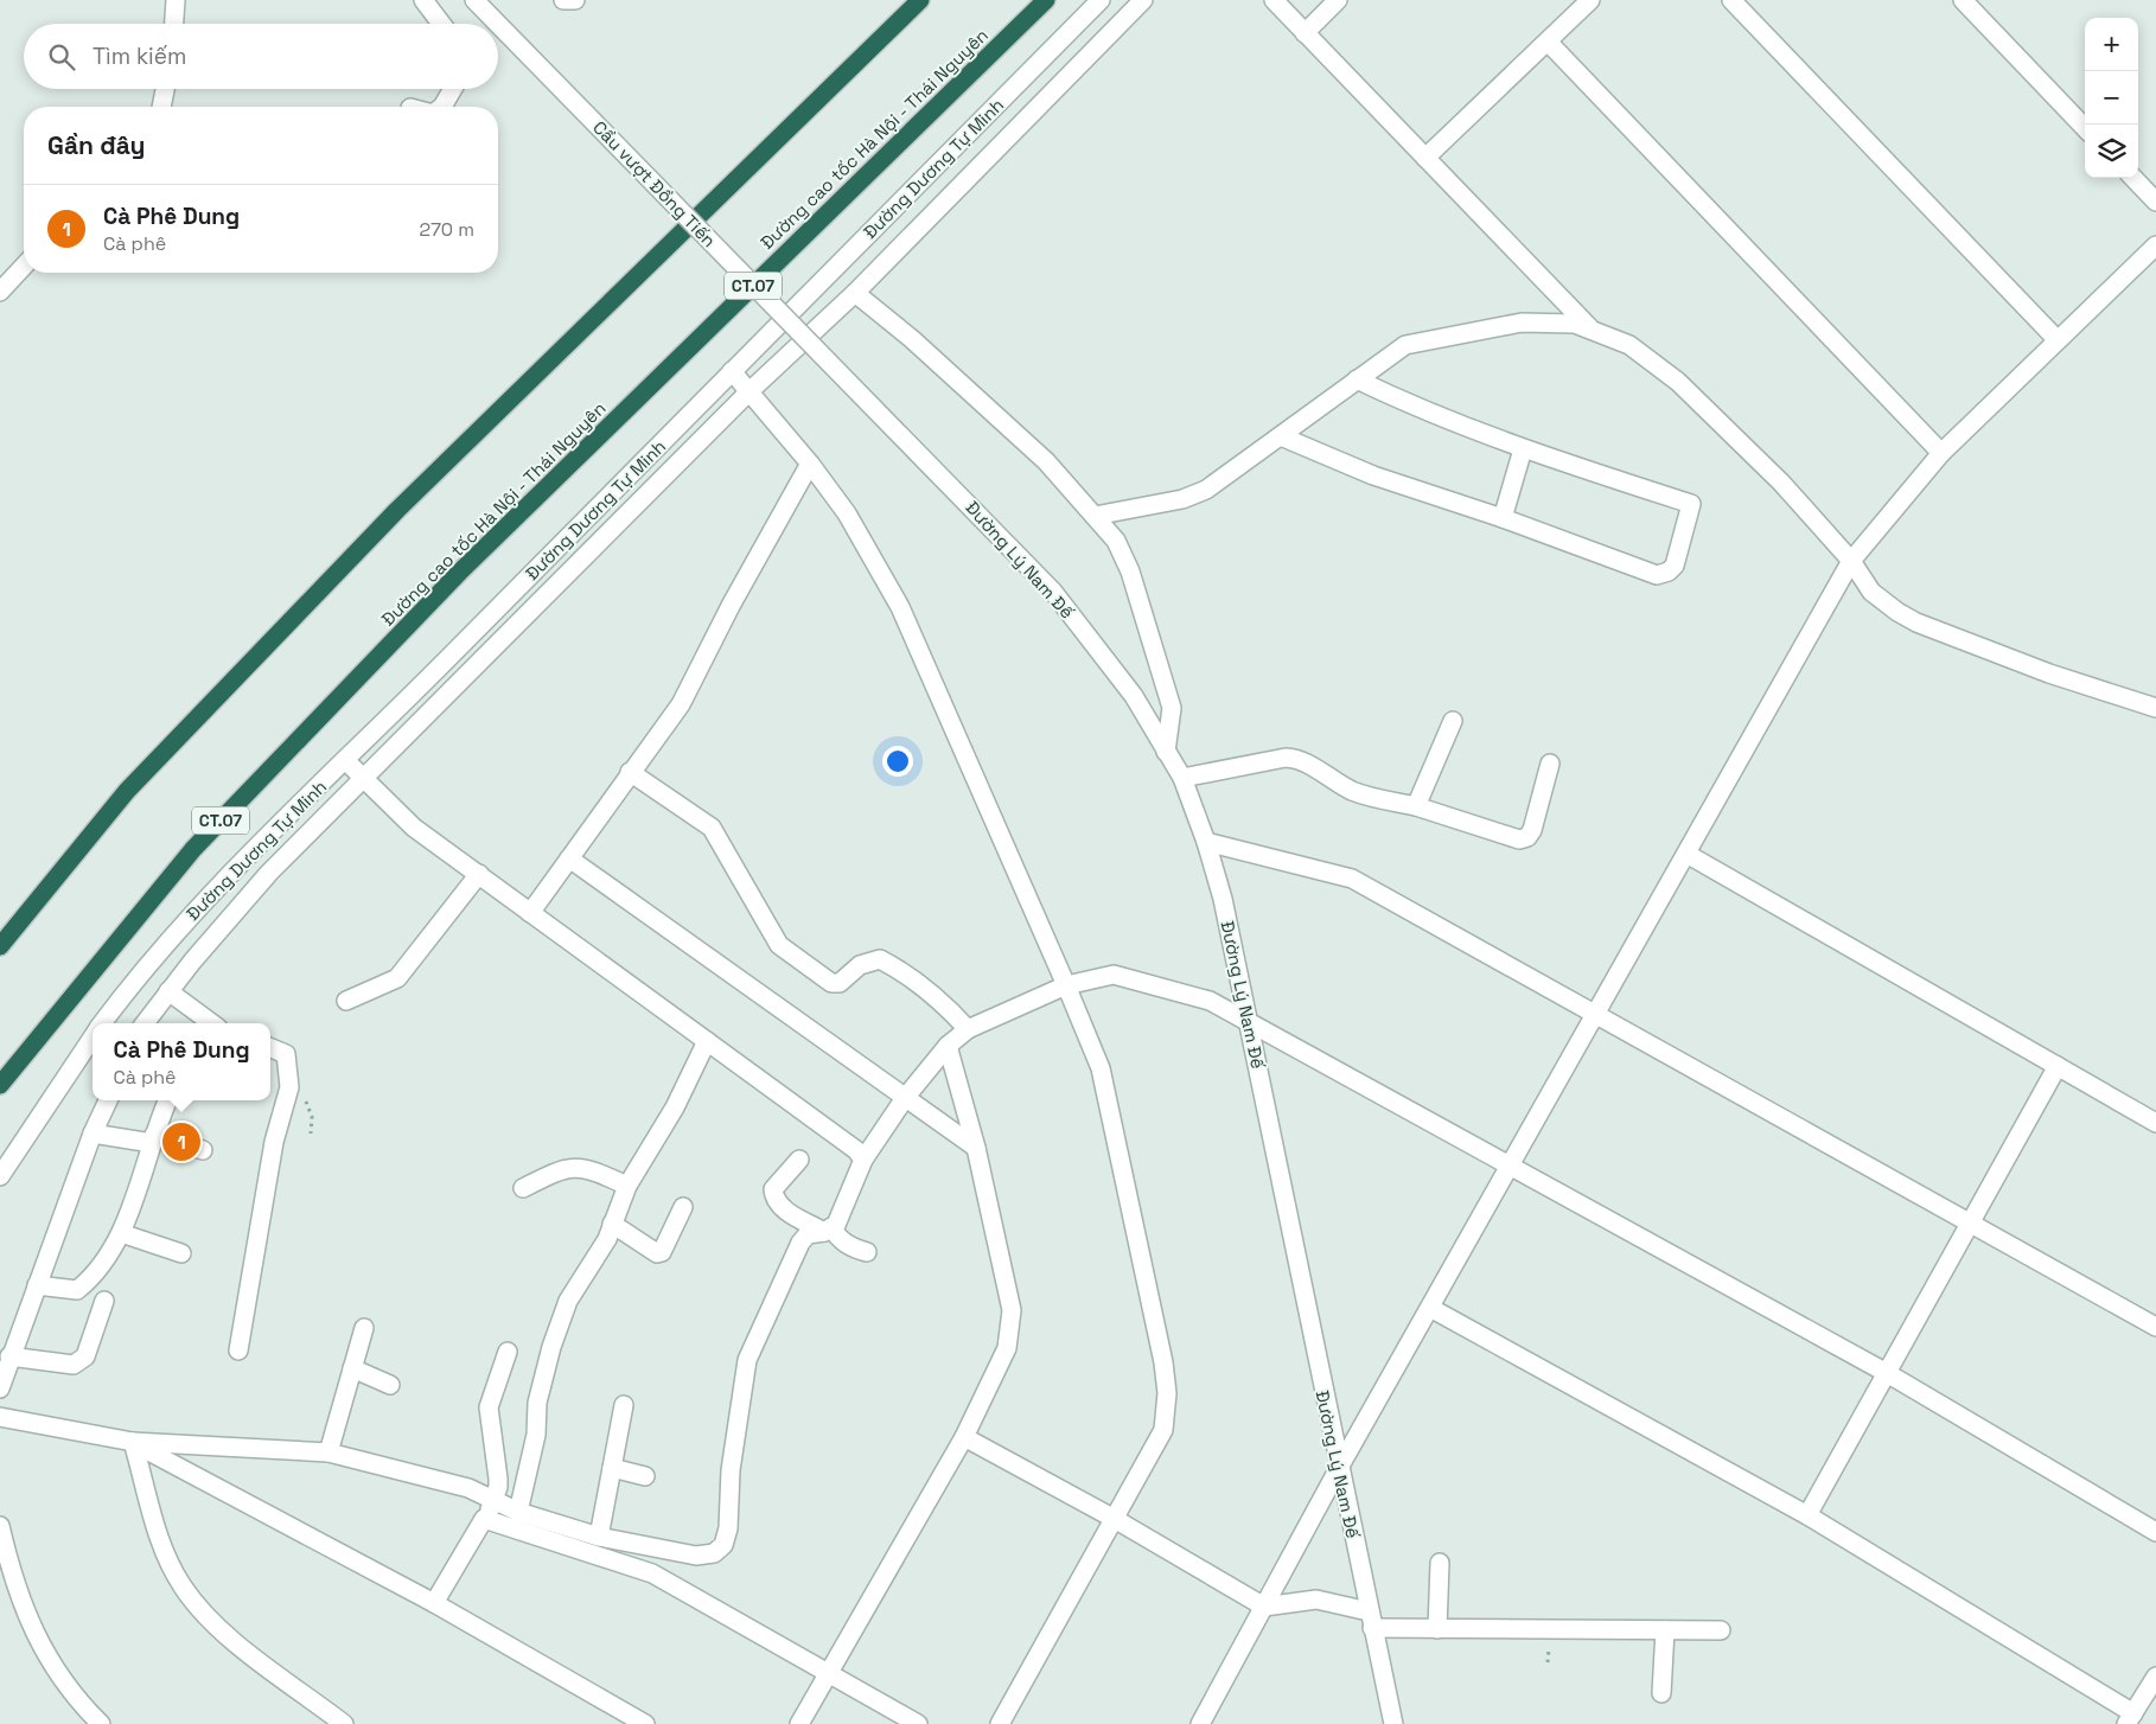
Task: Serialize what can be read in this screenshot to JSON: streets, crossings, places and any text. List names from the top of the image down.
{
  "streets": {
    "highway": ["Đường cao tốc Hà Nội - Thái Nguyên", "CT.07"],
    "street": ["Đường Dương Tự Minh", "Cầu vượt Đồng Tiến", "Đường Lý Nam Đế"]
  },
  "crossings": [
    ["Cầu vượt Đồng Tiến", "Đường Lý Nam Đế"]
  ],
  "page": {
    "map_buttons": ["+", "−"],
    "search": "Tìm kiếm",
    "heading": "Gần đây",
    "list": [
      {
        "mark": "1",
        "name": "Cà Phê Dung",
        "note": "Cà phê",
        "value": "270 m"
      }
    ],
    "popup": ["Cà Phê Dung", "Cà phê"],
    "pins": "1"
  }
}
